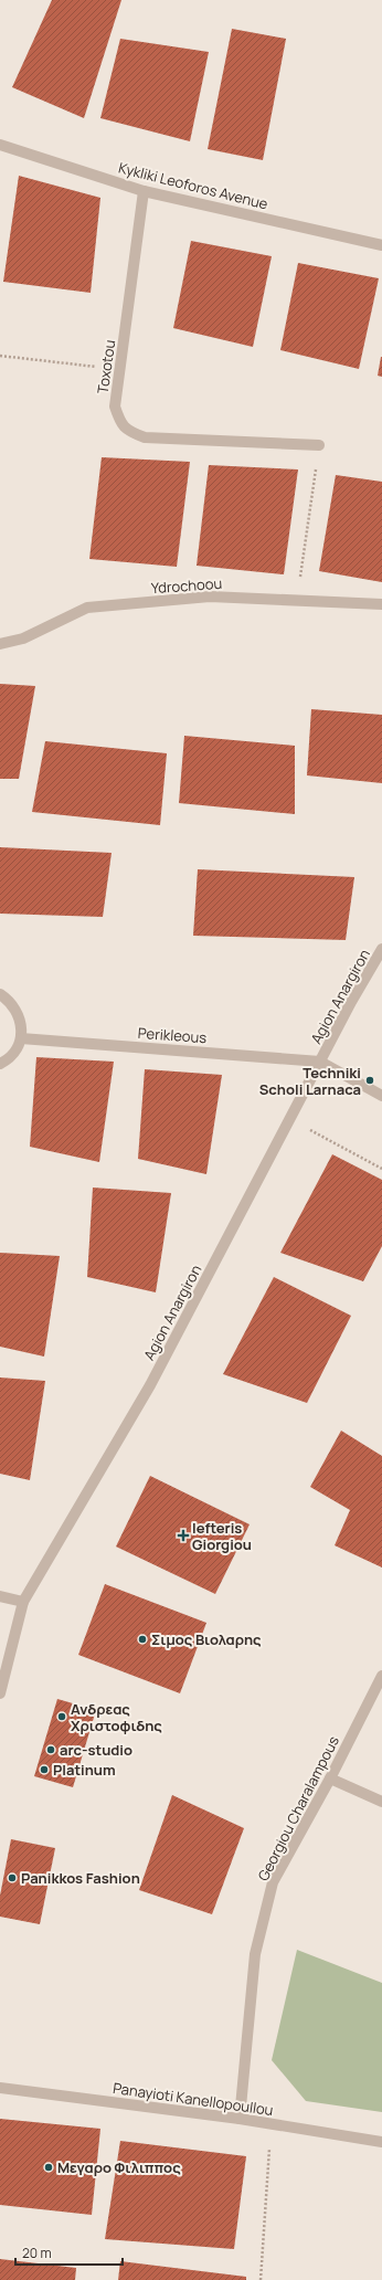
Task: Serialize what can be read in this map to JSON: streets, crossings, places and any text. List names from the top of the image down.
{
  "streets": {
    "street": [
      "Kykliki Leoforos Avenue",
      "Toxotou",
      "Ydrochoou",
      "Agion Anargiron",
      "Perikleous",
      "Georgiou Charalampous",
      "Panayioti Kanellopoullou"
    ]
  },
  "crossings": [
    ["Kykliki Leoforos Avenue", "Toxotou"],
    ["Agion Anargiron", "Perikleous"],
    ["Georgiou Charalampous", "Panayioti Kanellopoullou"]
  ],
  "places": {
    "other": [
      "Techniki Scholi Larnaca",
      "Σιμος Βιολαρης",
      "Ανδρεας Χριστοφιδης",
      "arc-studio",
      "Platinum",
      "Panikkos Fashion",
      "Μεγαρο Φιλιππος"
    ],
    "health": ["lefteris Giorgiou"]
  },
  "scale_bar": "20 m"
}
